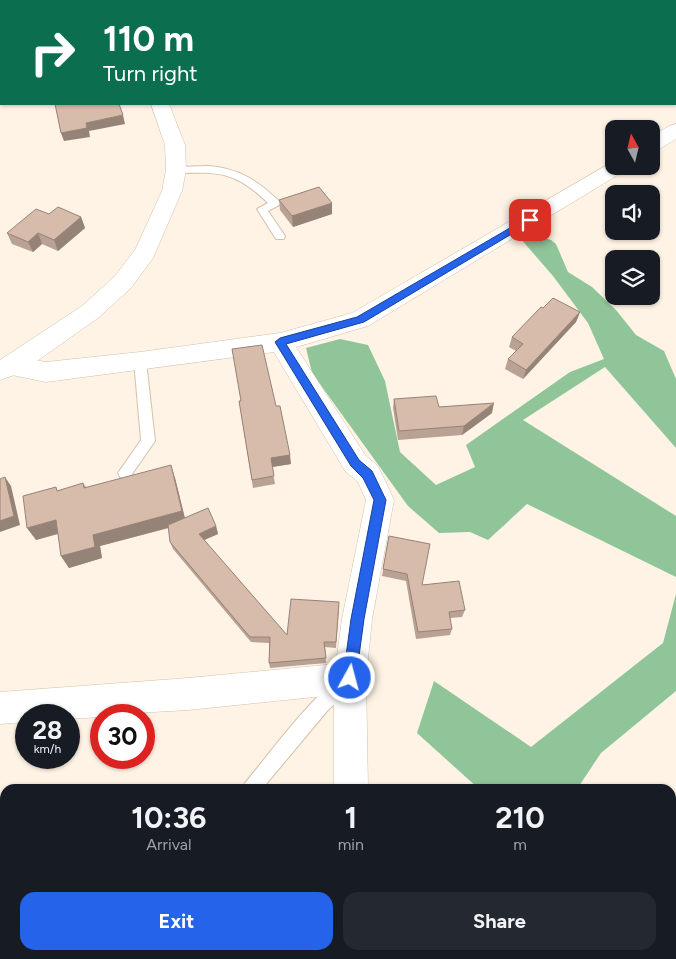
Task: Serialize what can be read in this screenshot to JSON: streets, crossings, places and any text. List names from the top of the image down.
{
  "north": "top",
  "page": {
    "turn": ["110 m", "Turn right"],
    "speed": "28 km/h",
    "limit": "30",
    "eta": [
      "10:36",
      "Arrival",
      "1",
      "min",
      "210",
      "m"
    ],
    "buttons": ["Exit", "Share"]
  }
}
